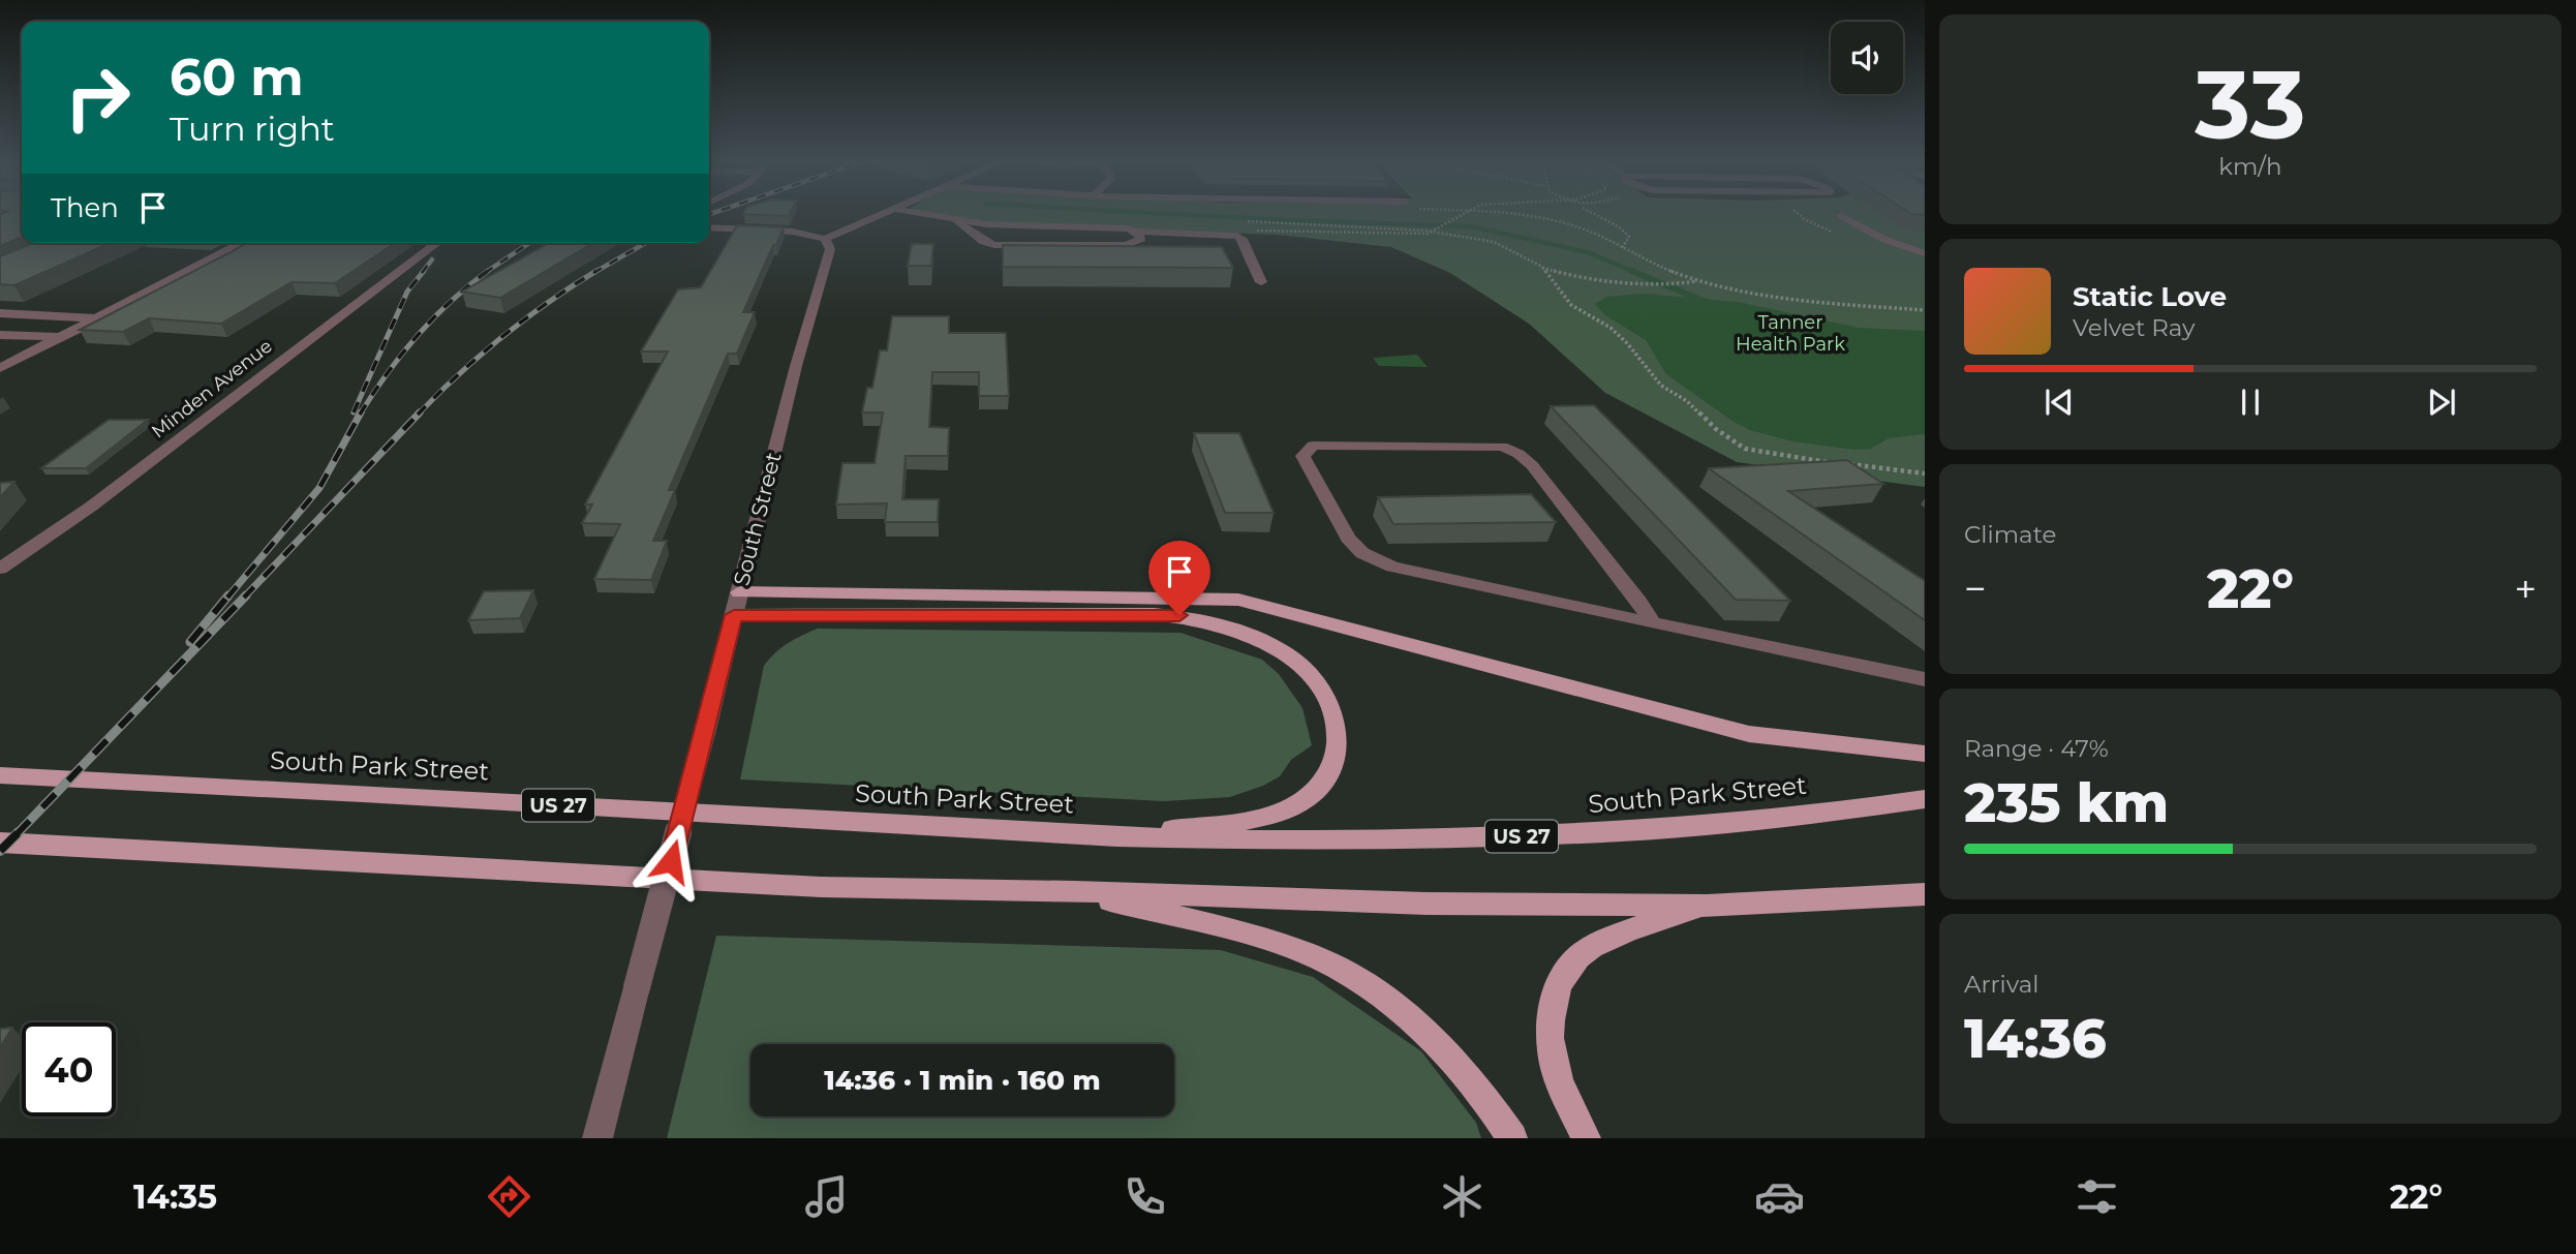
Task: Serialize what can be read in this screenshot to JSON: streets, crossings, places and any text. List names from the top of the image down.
{
  "streets": {
    "main road": ["South Park Street", "US 27"],
    "street": ["Minden Avenue", "South Street"]
  },
  "parks": ["Tanner Health Park"],
  "page": {
    "tile": [
      ["33", "km/h"],
      "Climate",
      ["Range · 47%", "235 km"],
      ["Arrival", "14:36"]
    ],
    "turn": ["60 m", "Turn right"],
    "then": "Then",
    "song": ["Static Love", "Velvet Ray"],
    "heat": ["−", "22°", "+"],
    "limit": "40",
    "trip": "14:36 · 1 min · 160 m",
    "tabs": ["14:35", "22°"]
  }
}
